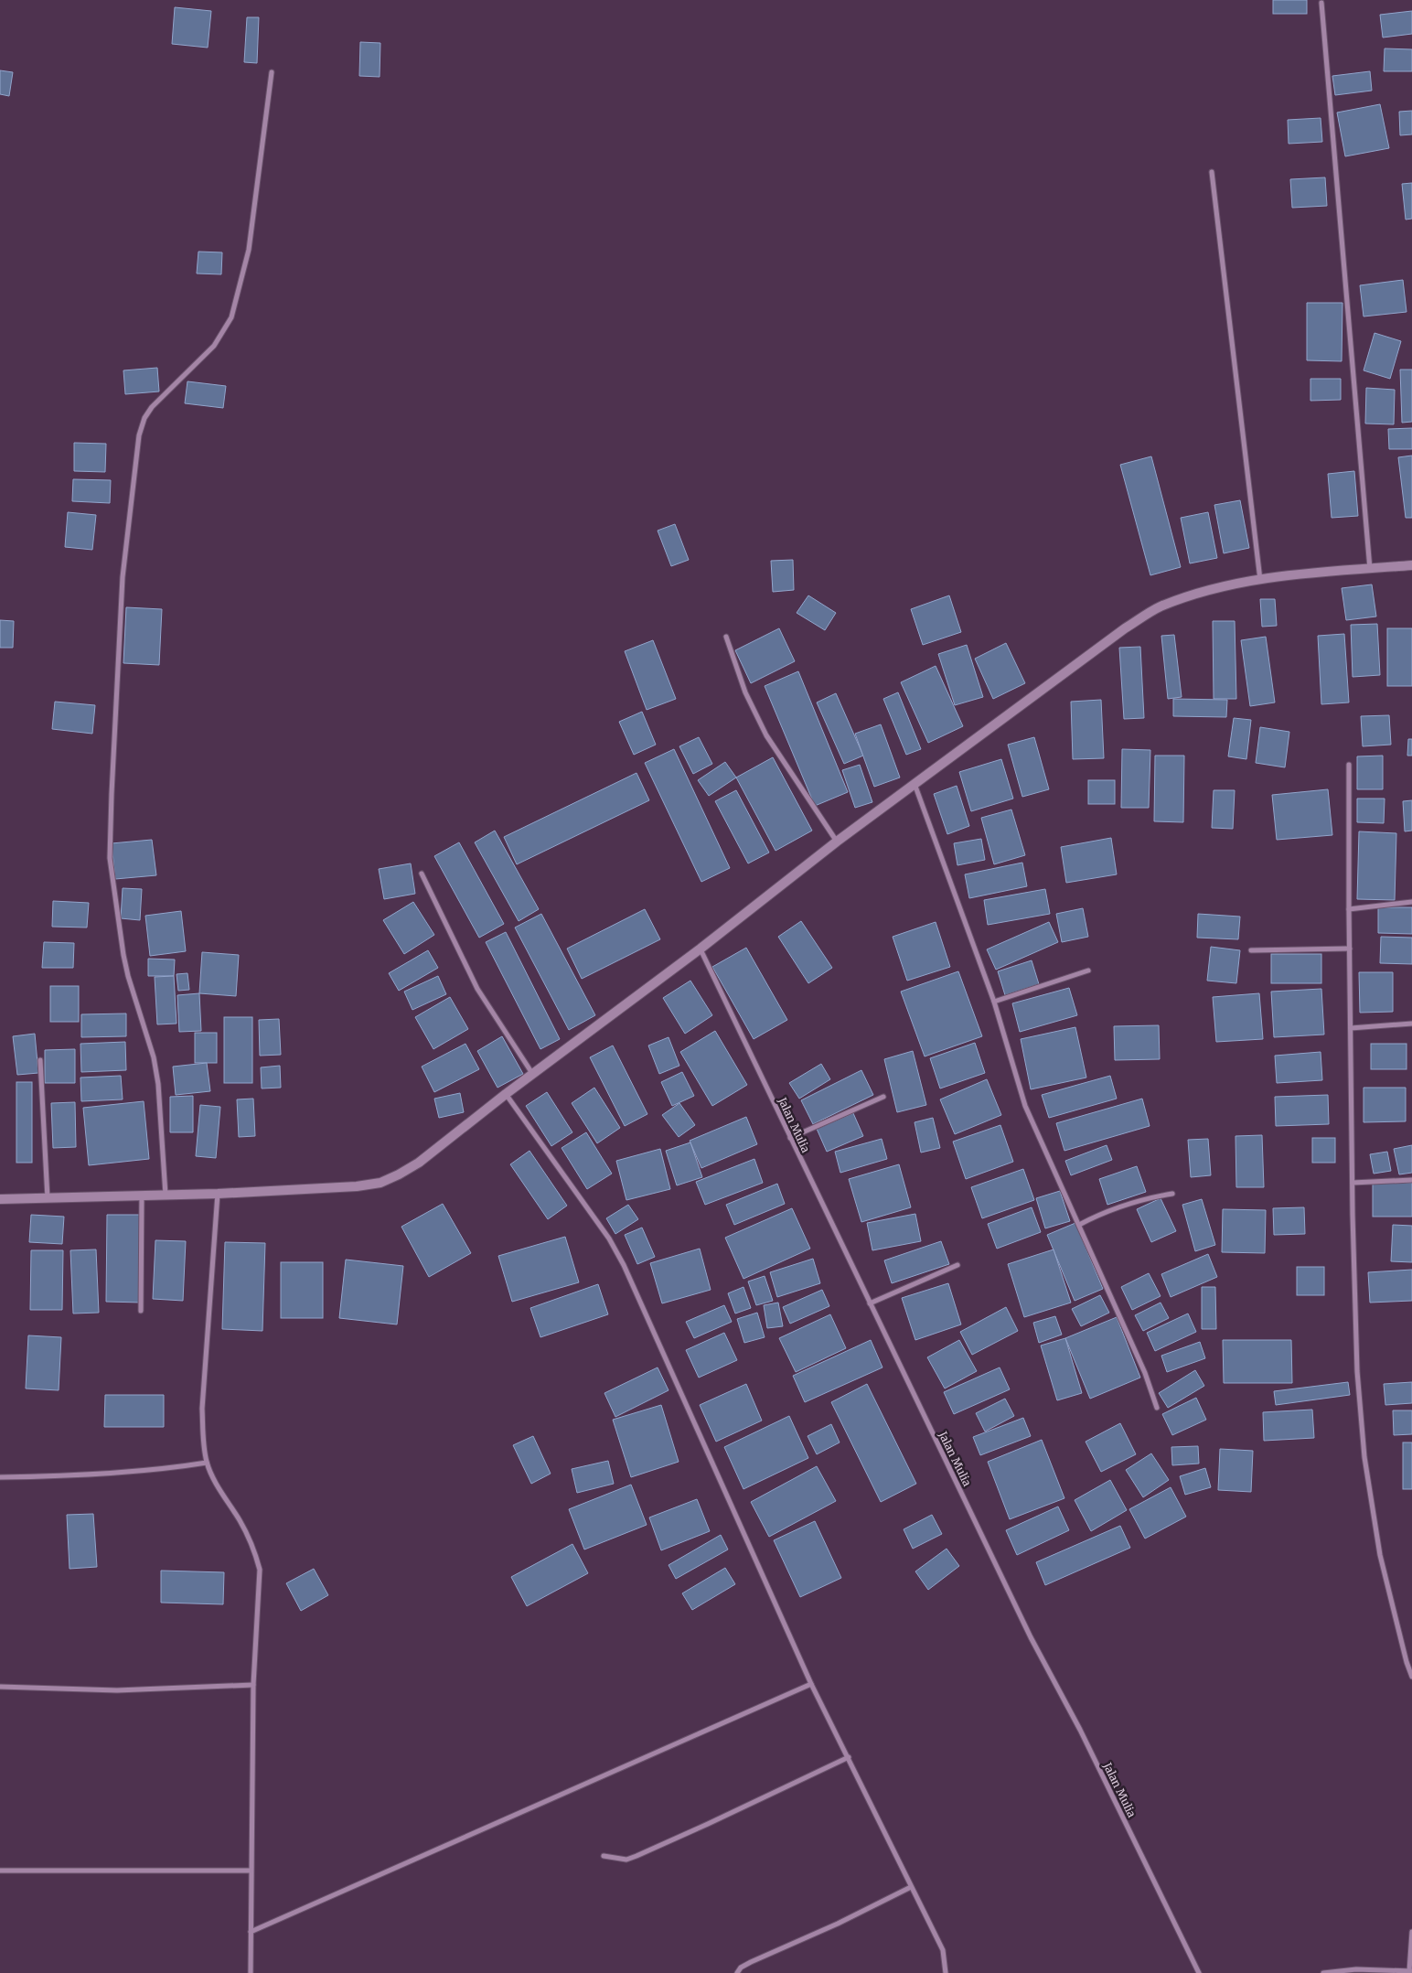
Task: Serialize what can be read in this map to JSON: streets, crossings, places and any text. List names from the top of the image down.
{
  "streets": {
    "street": ["Jalan Mulia"]
  }
}
